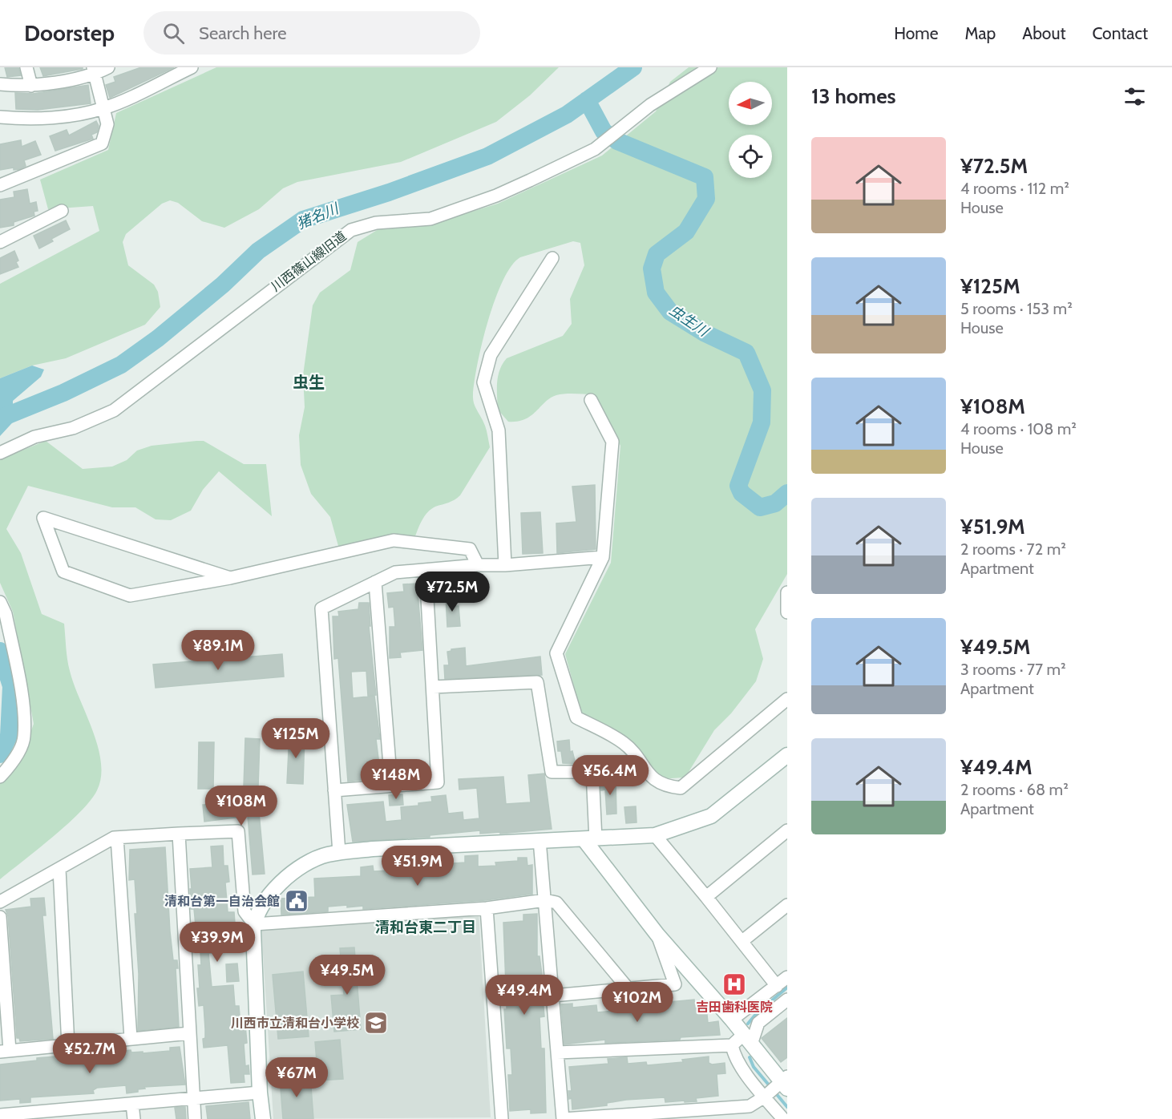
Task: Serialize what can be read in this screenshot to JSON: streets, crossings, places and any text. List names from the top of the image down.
{
  "streets": {
    "street": ["川西篠山線旧道"]
  },
  "districts": ["虫生", "清和台東二丁目"],
  "water": ["猪名川", "虫生川"],
  "places": {
    "public building": ["清和台第一自治会館"],
    "hospital": ["吉田歯科医院"],
    "school or university": ["川西市立清和台小学校"]
  },
  "north": "left",
  "page": {
    "header": "Doorstep",
    "search": "Search here",
    "nav": [
      "Home",
      "Map",
      "About",
      "Contact"
    ],
    "heading": "13 homes",
    "list": [
      {
        "name": "¥72.5M",
        "note": "4 rooms · 112 m² · House"
      },
      {
        "name": "¥125M",
        "note": "5 rooms · 153 m² · House"
      },
      {
        "name": "¥108M",
        "note": "4 rooms · 108 m² · House"
      },
      {
        "name": "¥51.9M",
        "note": "2 rooms · 72 m² · Apartment"
      },
      {
        "name": "¥49.5M",
        "note": "3 rooms · 77 m² · Apartment"
      },
      {
        "name": "¥49.4M",
        "note": "2 rooms · 68 m² · Apartment"
      }
    ],
    "price": [
      "¥72.5M",
      "¥89.1M",
      "¥125M",
      "¥56.4M",
      "¥148M",
      "¥108M",
      "¥51.9M",
      "¥39.9M",
      "¥49.5M",
      "¥49.4M",
      "¥102M",
      "¥52.7M",
      "¥67M"
    ]
  }
}
